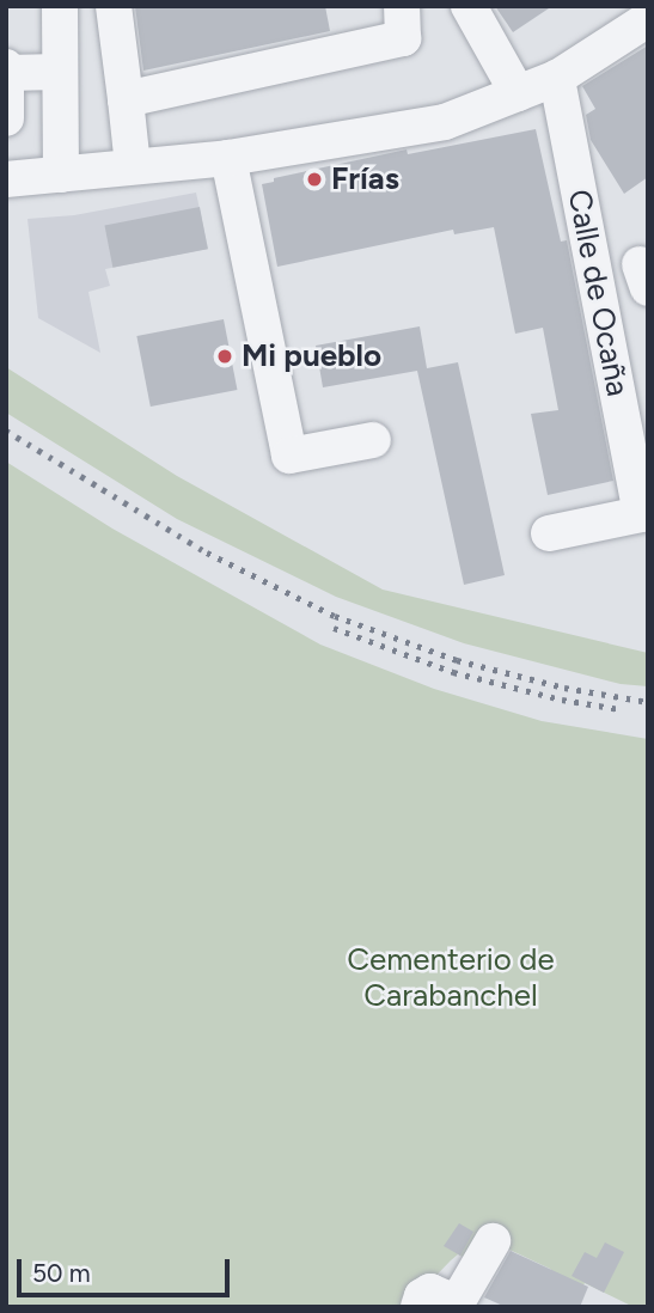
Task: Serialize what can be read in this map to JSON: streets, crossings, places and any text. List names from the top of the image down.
{
  "streets": {
    "street": ["Calle de Ocaña"]
  },
  "parks": ["Cementerio de Carabanchel"],
  "places": ["Frías", "Mi pueblo"],
  "scale_bar": "50 m"
}
